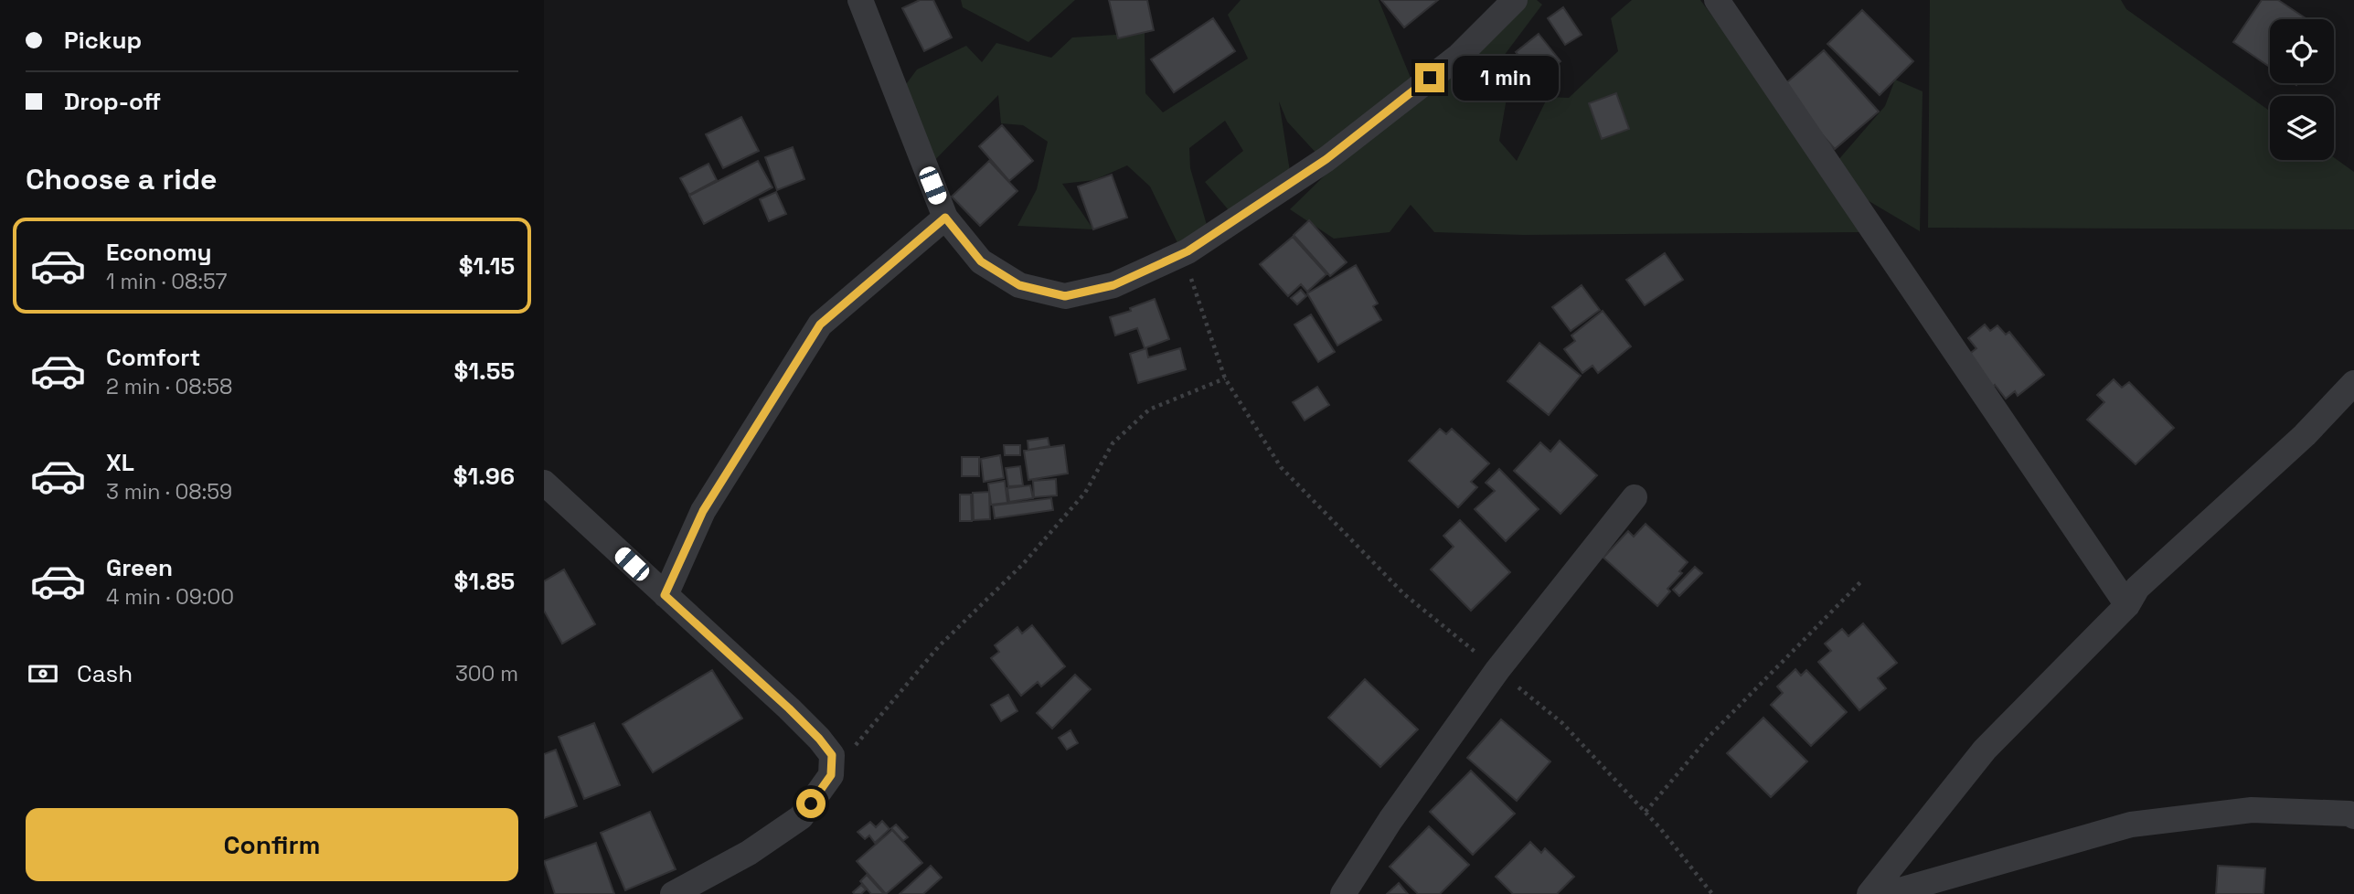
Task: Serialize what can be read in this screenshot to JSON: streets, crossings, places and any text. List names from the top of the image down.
{
  "page": {
    "banner": ["Pickup", "Drop-off"],
    "bubble": "1 min",
    "heading": "Choose a ride",
    "list": [
      {
        "name": "Economy",
        "note": "1 min · 08:57",
        "value": "$1.15"
      },
      {
        "name": "Comfort",
        "note": "2 min · 08:58",
        "value": "$1.55"
      },
      {
        "name": "XL",
        "note": "3 min · 08:59",
        "value": "$1.96"
      },
      {
        "name": "Green",
        "note": "4 min · 09:00",
        "value": "$1.85"
      }
    ],
    "pay": ["Cash", "300 m"],
    "buttons": "Confirm"
  }
}
